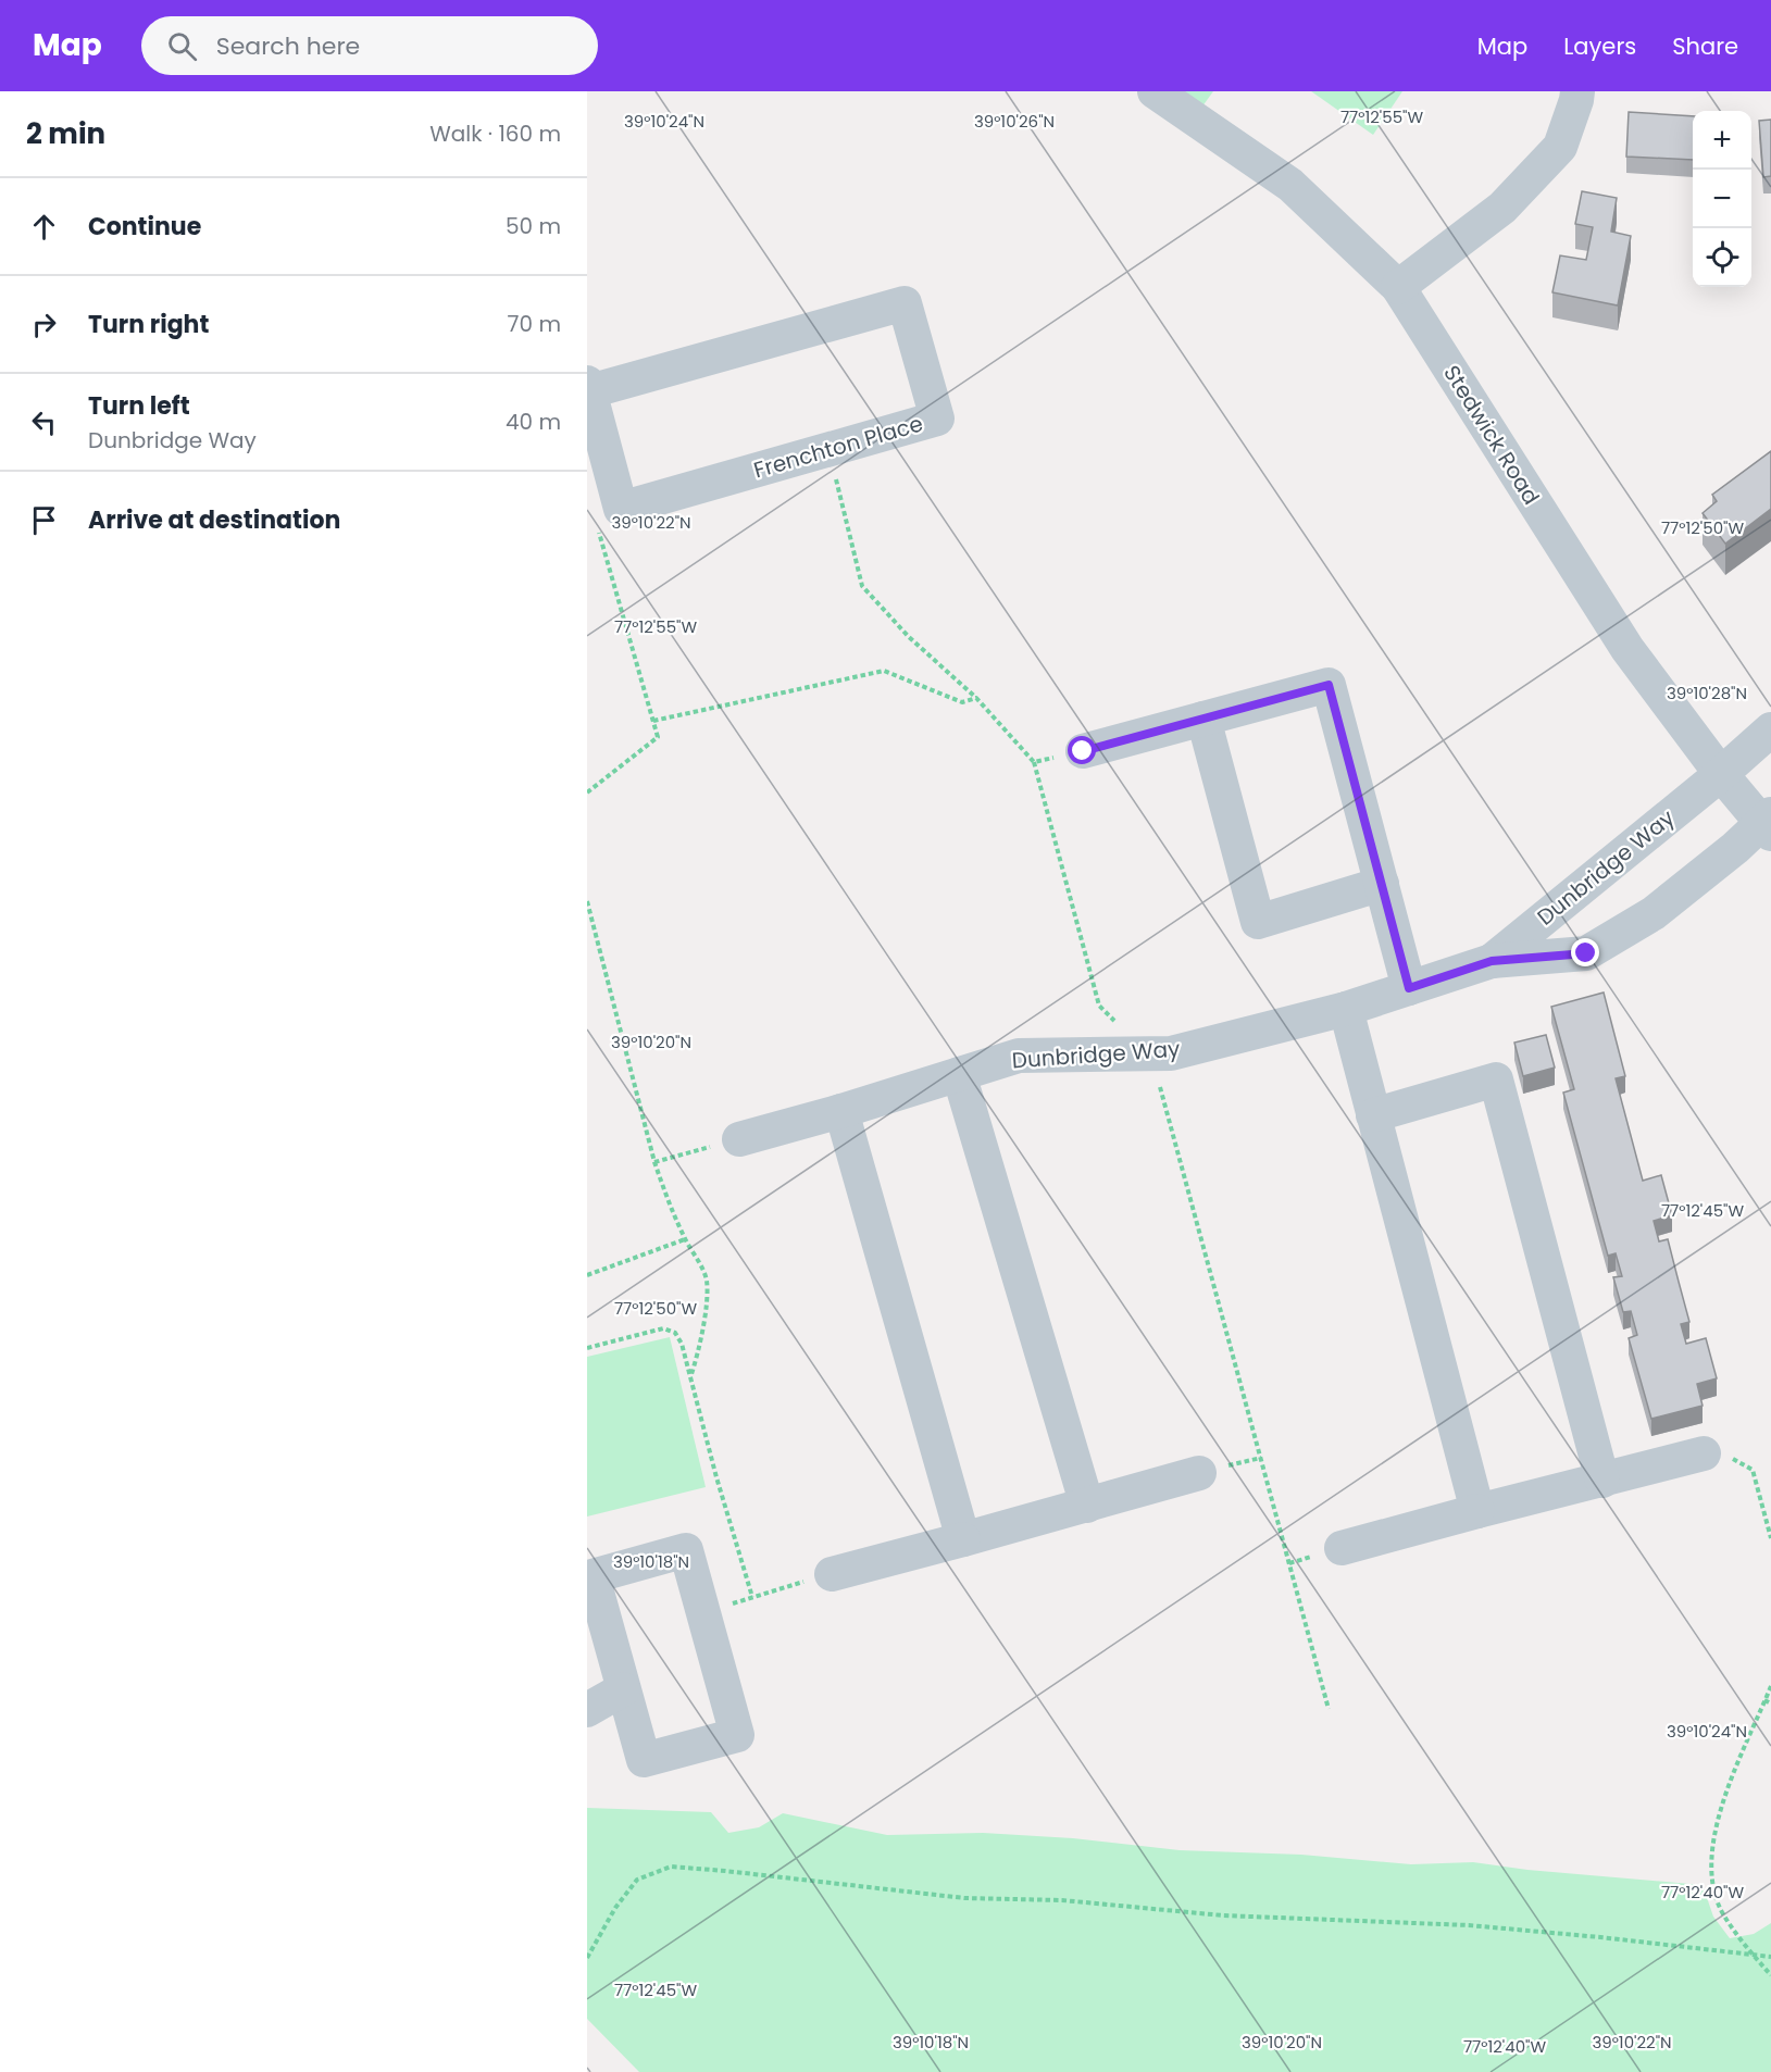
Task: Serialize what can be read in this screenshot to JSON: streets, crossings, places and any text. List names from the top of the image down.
{
  "streets": {
    "street": ["Stedwick Road", "Frenchton Place", "Dunbridge Way"]
  },
  "crossings": [
    ["Stedwick Road", "Dunbridge Way"]
  ],
  "page": {
    "header": "Map",
    "search": "Search here",
    "nav": ["Map", "Layers", "Share"],
    "heading": ["2 min", "Walk · 160 m"],
    "map_buttons": ["+", "−"],
    "list": [
      ["Continue", "50 m"],
      ["Turn right", "70 m"],
      ["Turn left", "Dunbridge Way", "40 m"],
      "Arrive at destination"
    ]
  },
  "coordinates": [
    "77°12'55\"W",
    "39°10'24\"N",
    "39°10'26\"N",
    "39°10'22\"N",
    "77°12'50\"W",
    "39°10'28\"N",
    "39°10'20\"N",
    "77°12'45\"W",
    "39°10'18\"N",
    "77°12'40\"W"
  ]
}
